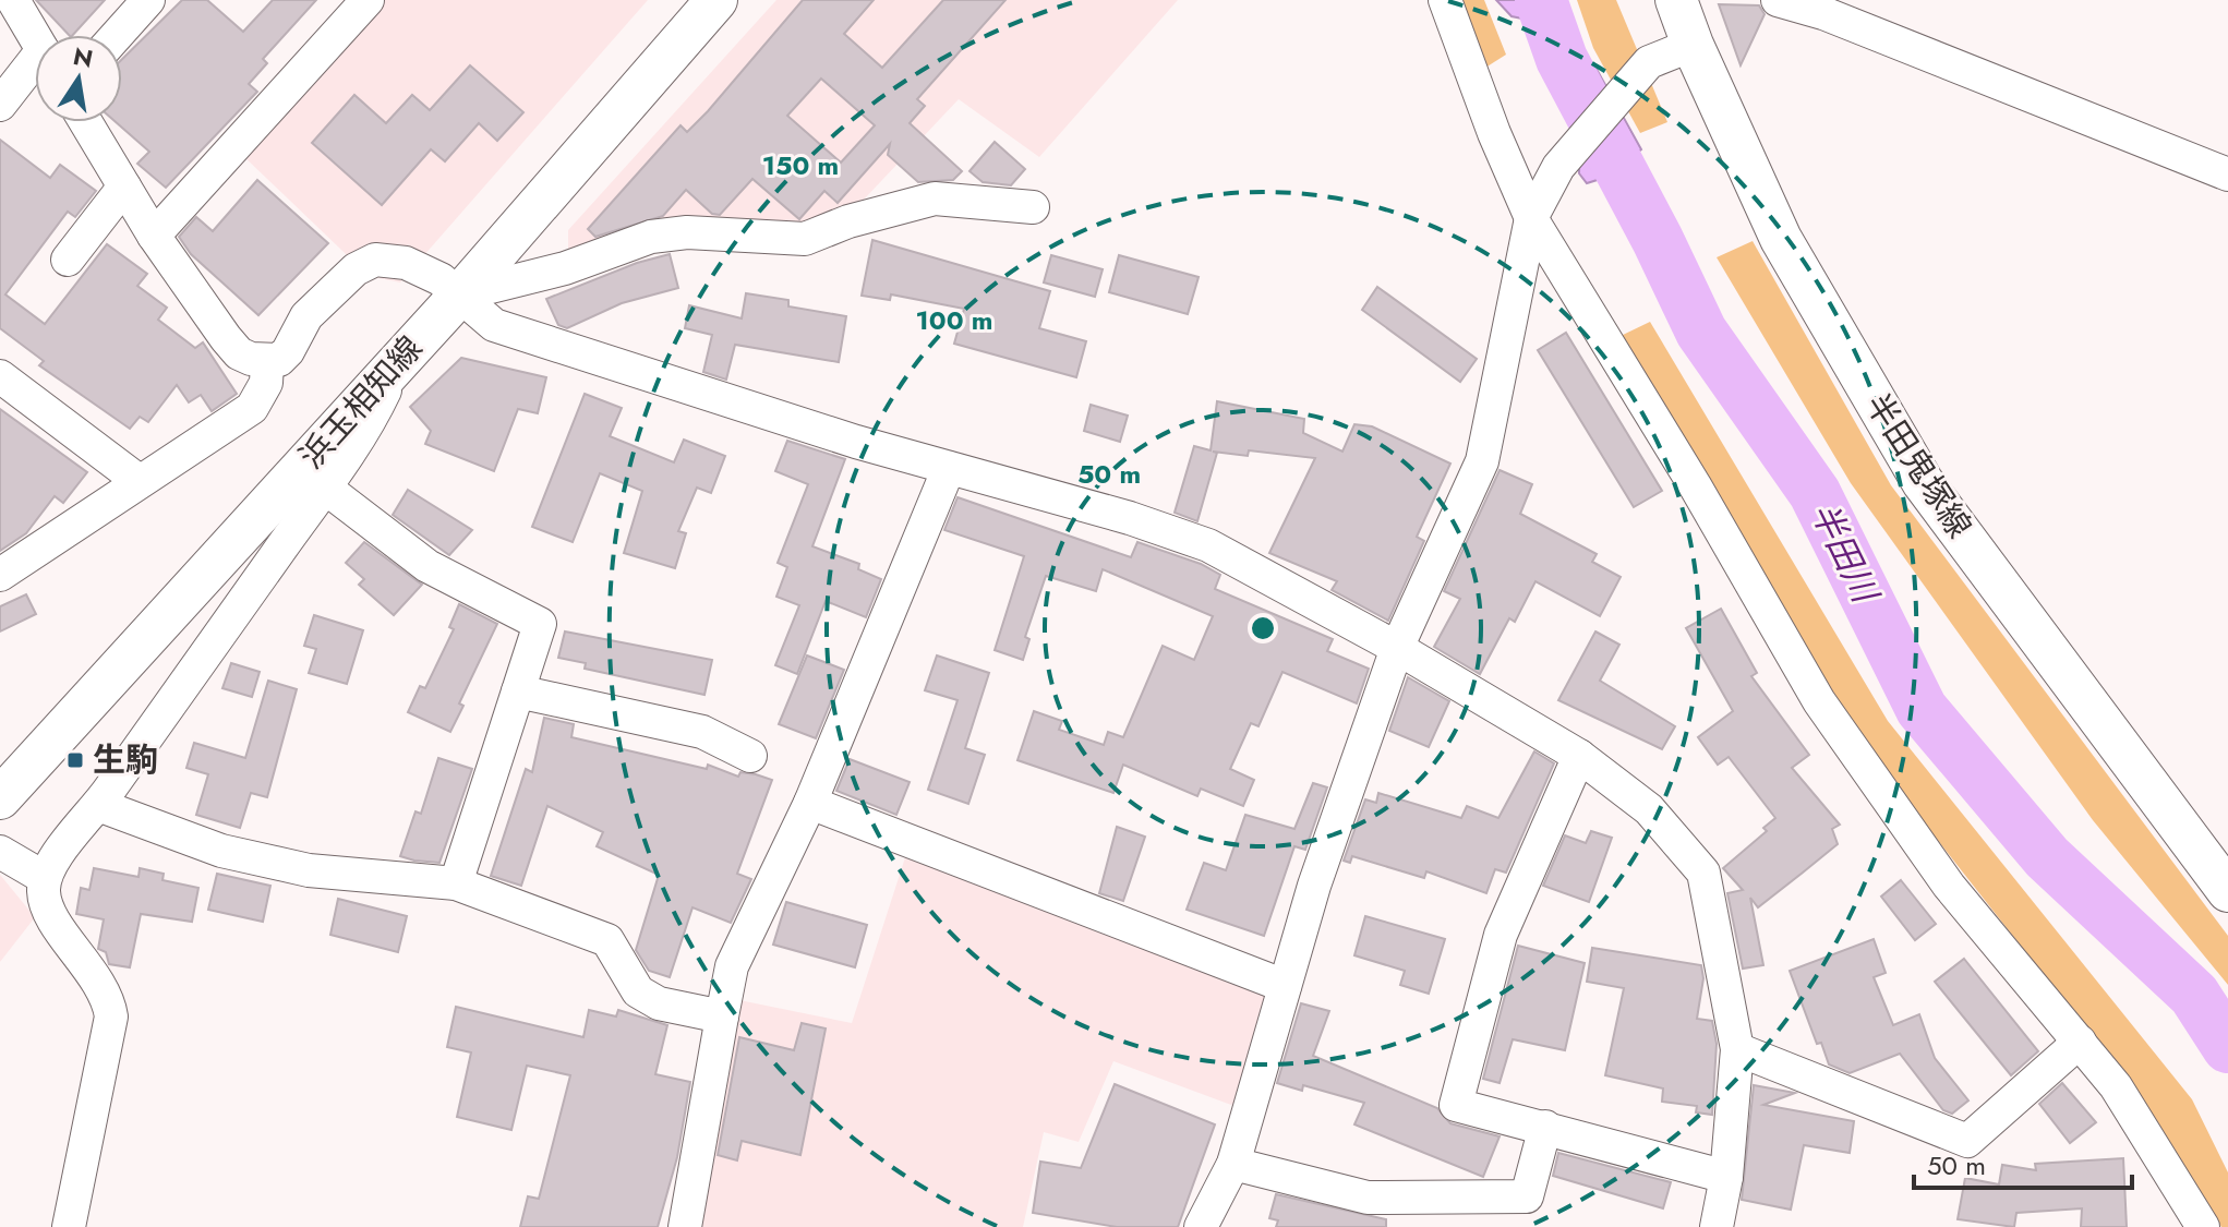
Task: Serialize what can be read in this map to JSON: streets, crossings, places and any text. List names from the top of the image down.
{
  "streets": {
    "main road": ["浜玉相知線", "半田鬼塚線"]
  },
  "water": ["半田川"],
  "places": {
    "transit": ["生駒"]
  },
  "scale_bar": "50 m",
  "north": "top",
  "rings": ["150 m", "100 m", "50 m"]
}
